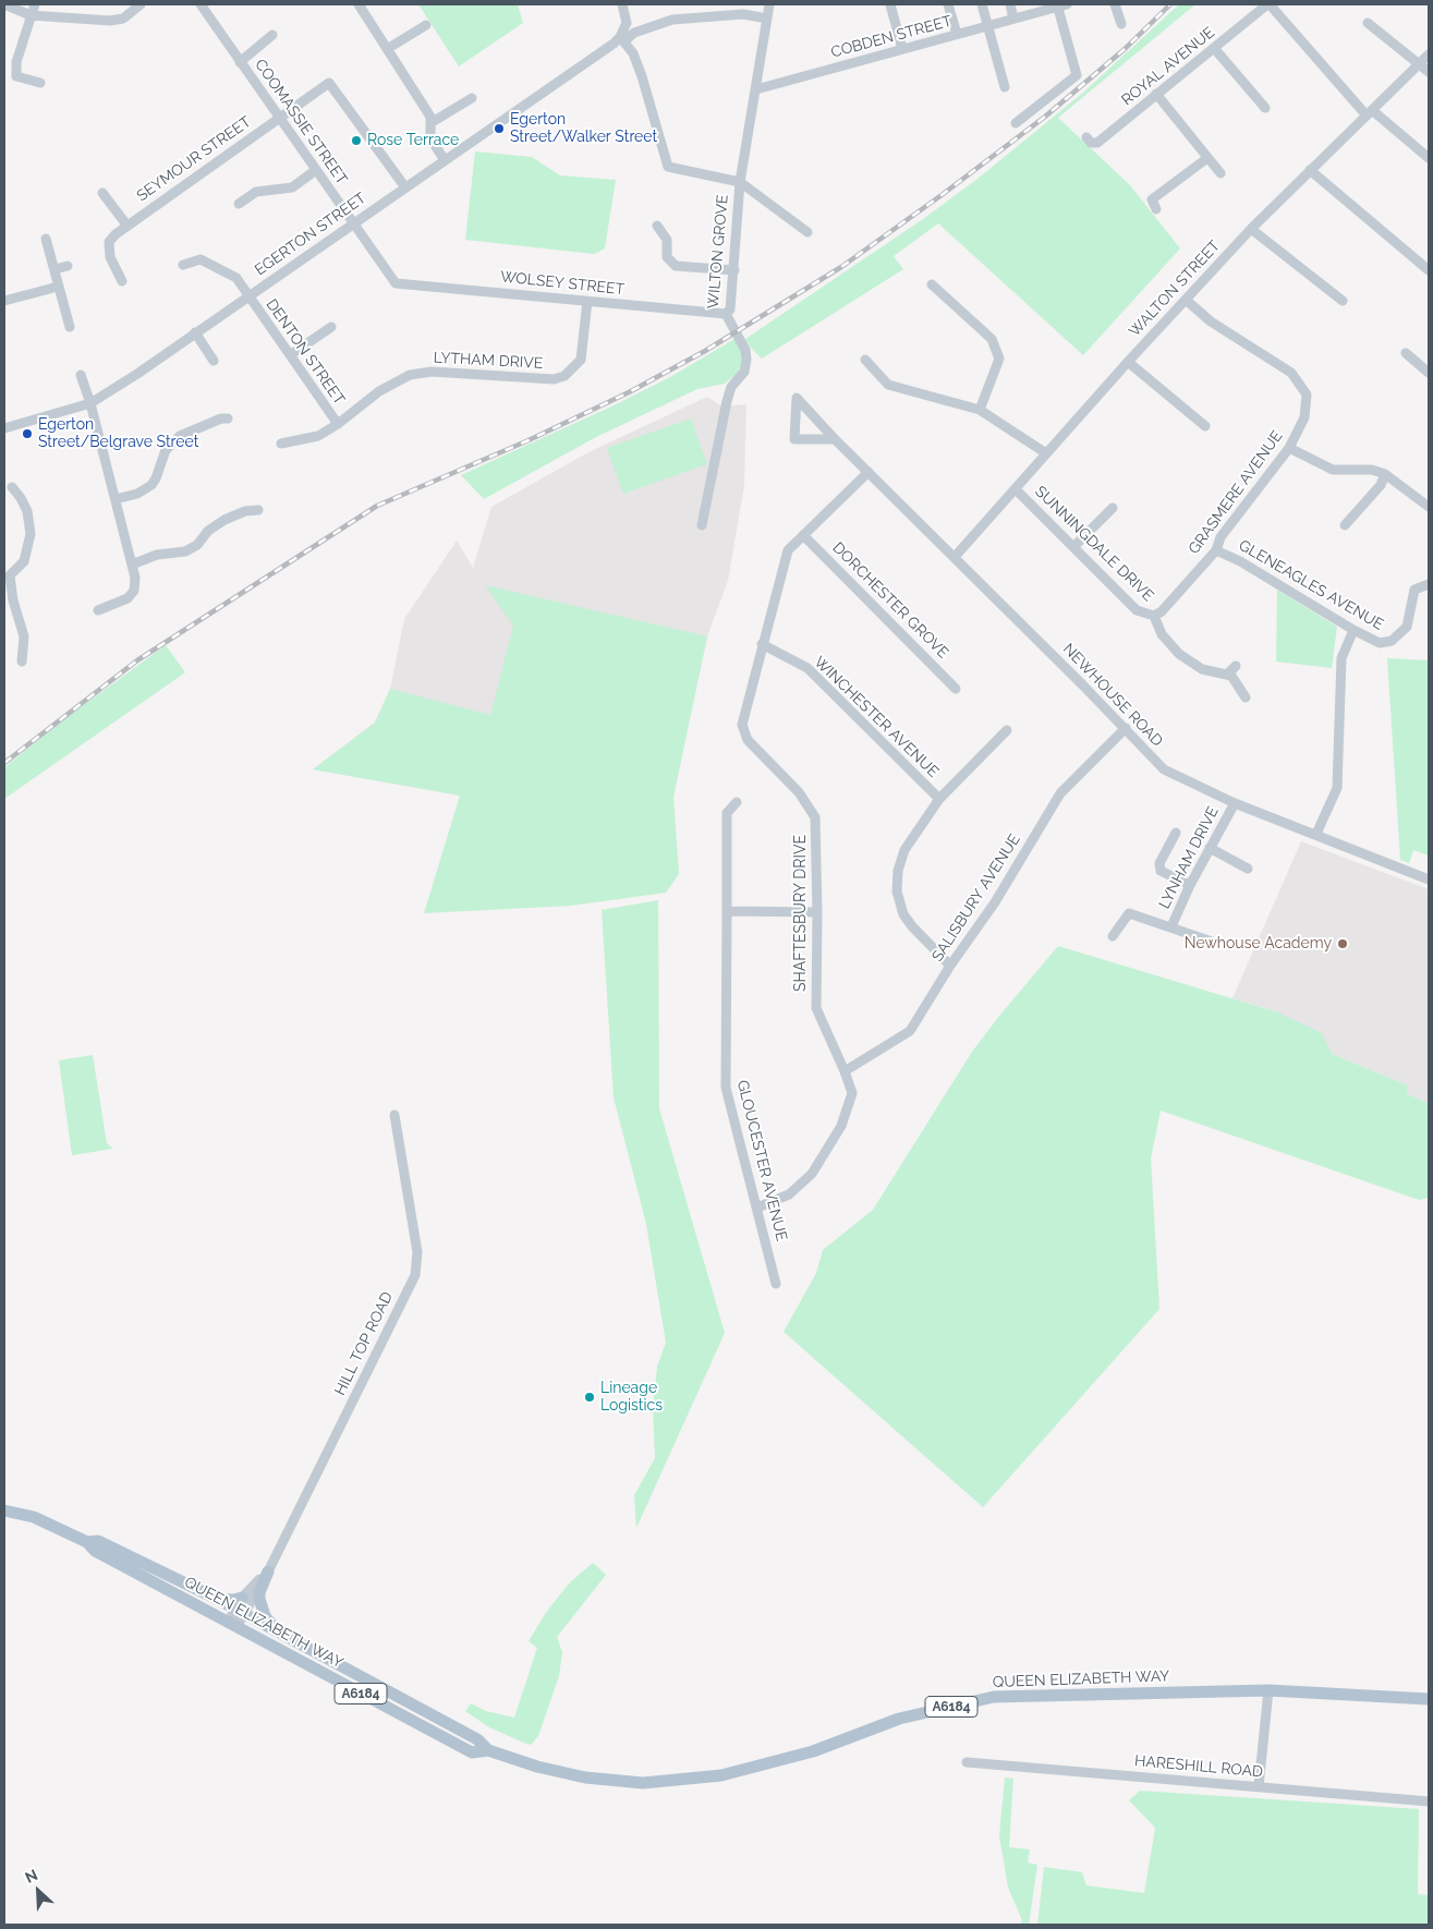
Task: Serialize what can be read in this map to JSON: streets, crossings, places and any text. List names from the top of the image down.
{
  "streets": {
    "main road": ["QUEEN ELIZABETH WAY", "A6184"],
    "street": [
      "COBDEN STREET",
      "ROYAL AVENUE",
      "COOMASSIE STREET",
      "SEYMOUR STREET",
      "EGERTON STREET",
      "WILTON GROVE",
      "WOLSEY STREET",
      "WALTON STREET",
      "DENTON STREET",
      "LYTHAM DRIVE",
      "GRASMERE AVENUE",
      "SUNNINGDALE DRIVE",
      "GLENEAGLES AVENUE",
      "DORCHESTER GROVE",
      "NEWHOUSE ROAD",
      "WINCHESTER AVENUE",
      "LYNHAM DRIVE",
      "SALISBURY AVENUE",
      "SHAFTESBURY DRIVE",
      "GLOUCESTER AVENUE",
      "HILL TOP ROAD",
      "HARESHILL ROAD"
    ]
  },
  "crossings": [
    ["COBDEN STREET", "WILTON GROVE"],
    ["COOMASSIE STREET", "SEYMOUR STREET"],
    ["COOMASSIE STREET", "EGERTON STREET"],
    ["COOMASSIE STREET", "WOLSEY STREET"],
    ["SEYMOUR STREET", "EGERTON STREET"],
    ["EGERTON STREET", "WILTON GROVE"],
    ["EGERTON STREET", "DENTON STREET"],
    ["WILTON GROVE", "WOLSEY STREET"],
    ["WOLSEY STREET", "LYTHAM DRIVE"],
    ["WALTON STREET", "GRASMERE AVENUE"],
    ["WALTON STREET", "SUNNINGDALE DRIVE"],
    ["WALTON STREET", "NEWHOUSE ROAD"],
    ["DENTON STREET", "LYTHAM DRIVE"],
    ["GRASMERE AVENUE", "SUNNINGDALE DRIVE"],
    ["GRASMERE AVENUE", "GLENEAGLES AVENUE"],
    ["DORCHESTER GROVE", "SHAFTESBURY DRIVE"],
    ["NEWHOUSE ROAD", "LYNHAM DRIVE"],
    ["NEWHOUSE ROAD", "SALISBURY AVENUE"],
    ["NEWHOUSE ROAD", "SHAFTESBURY DRIVE"],
    ["WINCHESTER AVENUE", "SHAFTESBURY DRIVE"],
    ["SALISBURY AVENUE", "SHAFTESBURY DRIVE"],
    ["SHAFTESBURY DRIVE", "GLOUCESTER AVENUE"],
    ["HILL TOP ROAD", "QUEEN ELIZABETH WAY"]
  ],
  "places": [
    "Egerton Street/Walker Street",
    "Rose Terrace",
    "Egerton Street/Belgrave Street",
    "Newhouse Academy",
    "Lineage Logistics"
  ],
  "north": "top left"
}
